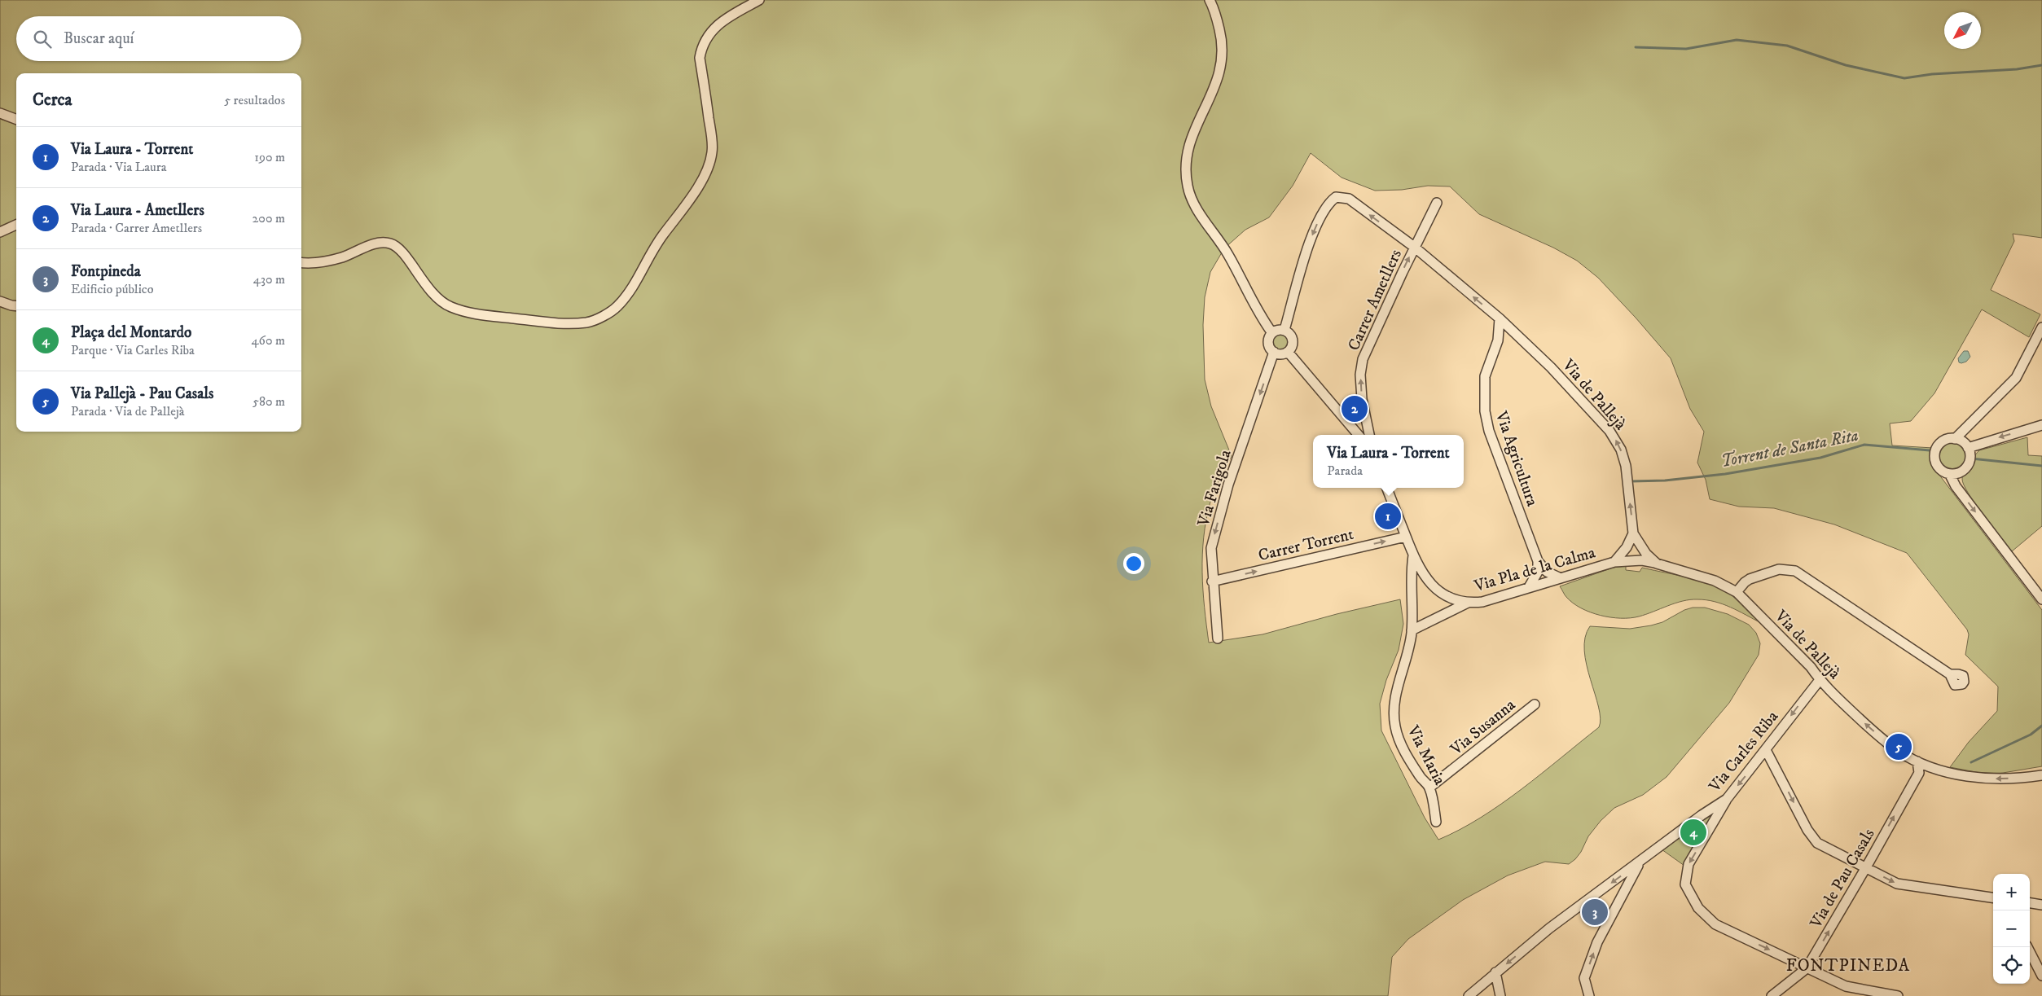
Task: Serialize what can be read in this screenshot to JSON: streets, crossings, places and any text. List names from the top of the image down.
{
  "streets": {
    "street": [
      "Carrer Ametllers",
      "Via de Pallejà",
      "Via Agricultura",
      "Via Farigola",
      "Carrer Torrent",
      "Via Pla de la Calma",
      "Via Susanna",
      "Via Carles Riba",
      "Via Maria",
      "Via de Pau Casals"
    ]
  },
  "crossings": [
    ["Carrer Ametllers", "Via de Pallejà"],
    ["Via de Pallejà", "Via Agricultura"],
    ["Via de Pallejà", "Via Farigola"],
    ["Via de Pallejà", "Via Pla de la Calma"],
    ["Via de Pallejà", "Via Carles Riba"],
    ["Via de Pallejà", "Via de Pau Casals"],
    ["Via Agricultura", "Via Pla de la Calma"],
    ["Via Farigola", "Carrer Torrent"],
    ["Carrer Torrent", "Via Pla de la Calma"],
    ["Via Pla de la Calma", "Via Maria"],
    ["Via Susanna", "Via Maria"]
  ],
  "one_way": [
    "Carrer Ametllers",
    "Via Farigola",
    "Carrer Torrent",
    "Via Carles Riba",
    "Via de Pau Casals"
  ],
  "districts": ["FONTPINEDA"],
  "water": ["Torrent de Santa Rita"],
  "north": "bottom left",
  "page": {
    "search": "Buscar aquí",
    "heading": ["Cerca", "5 resultados"],
    "list": [
      {
        "mark": "1",
        "name": "Via Laura - Torrent",
        "note": "Parada · Via Laura",
        "value": "190 m"
      },
      {
        "mark": "2",
        "name": "Via Laura - Ametllers",
        "note": "Parada · Carrer Ametllers",
        "value": "200 m"
      },
      {
        "mark": "3",
        "name": "Fontpineda",
        "note": "Edificio público",
        "value": "430 m"
      },
      {
        "mark": "4",
        "name": "Plaça del Montardo",
        "note": "Parque · Via Carles Riba",
        "value": "460 m"
      },
      {
        "mark": "5",
        "name": "Via Pallejà - Pau Casals",
        "note": "Parada · Via de Pallejà",
        "value": "580 m"
      }
    ],
    "pins": [
      "2",
      "1",
      "5",
      "4",
      "3"
    ],
    "popup": ["Via Laura - Torrent", "Parada"],
    "map_buttons": ["+", "−"]
  }
}
